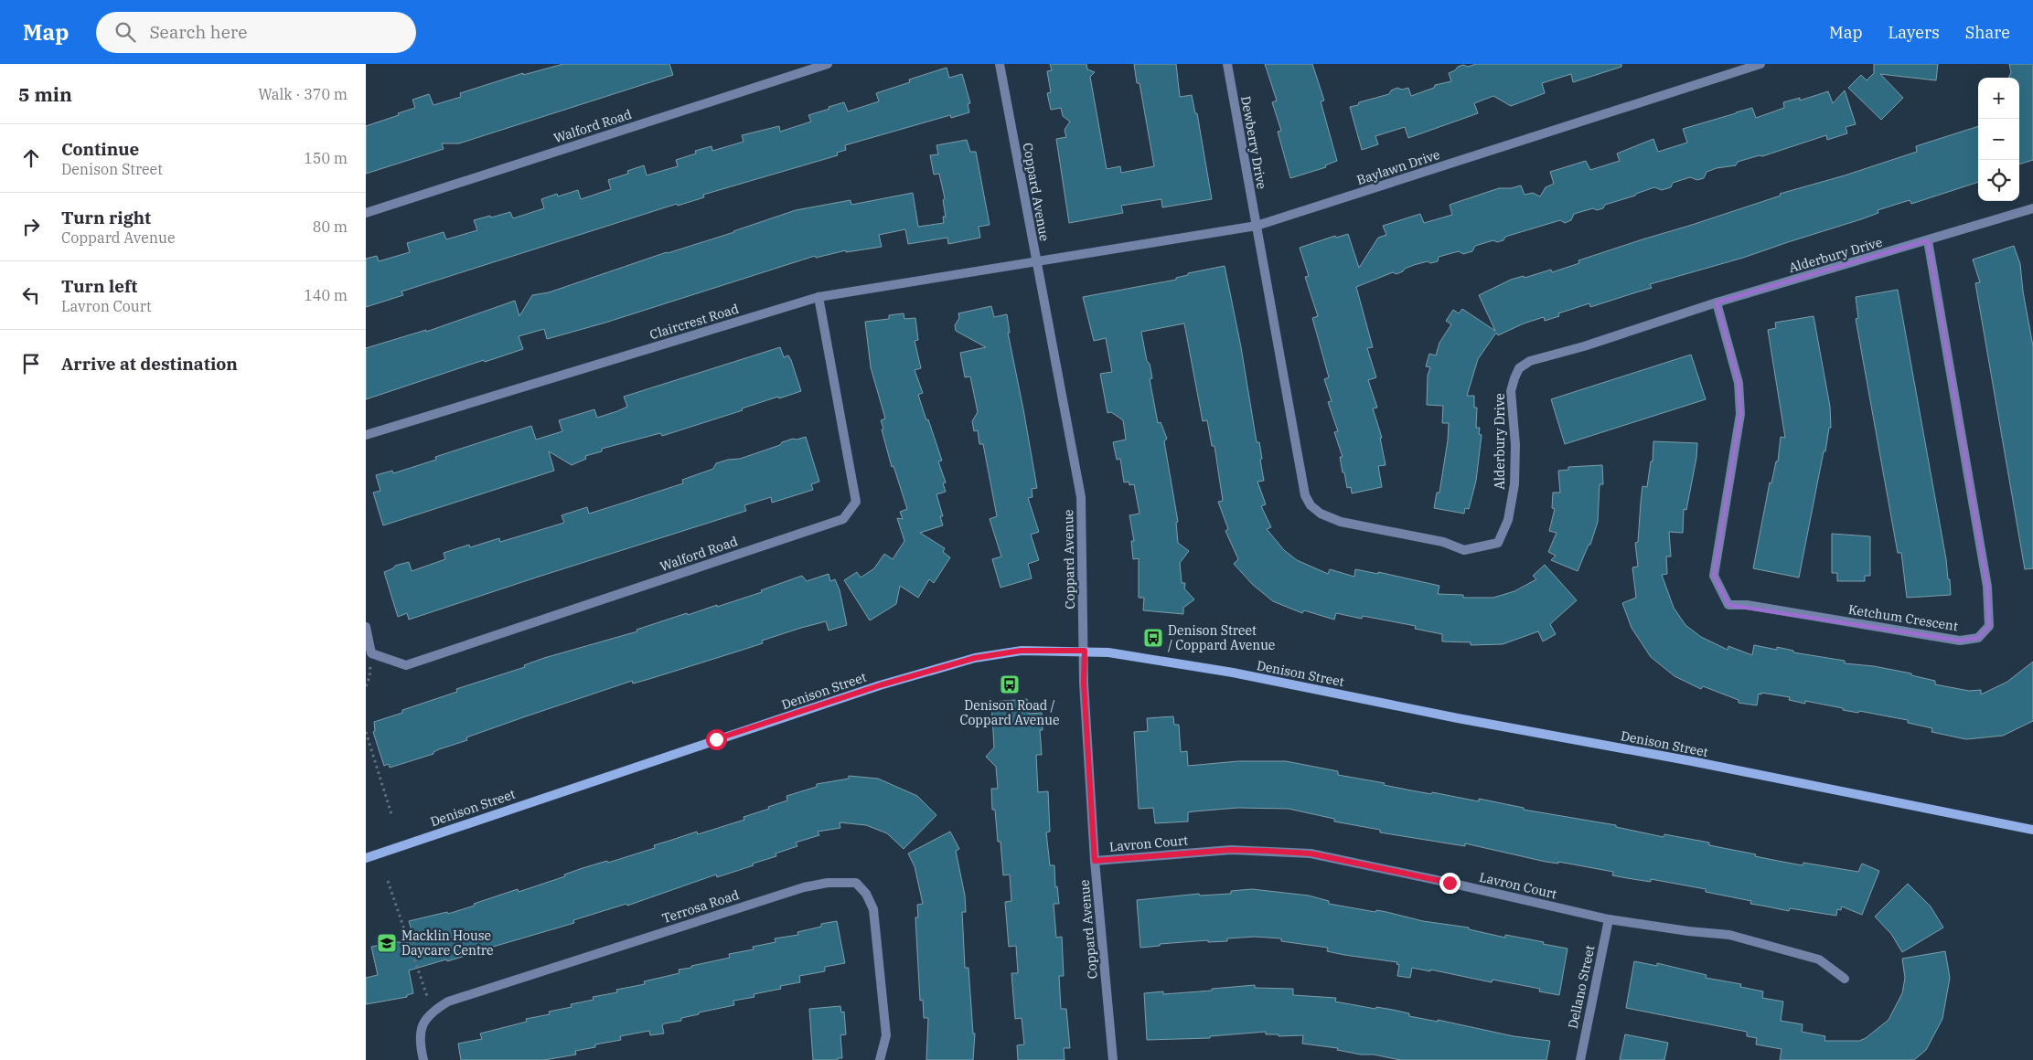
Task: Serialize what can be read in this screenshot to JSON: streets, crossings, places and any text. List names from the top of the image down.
{
  "streets": {
    "street": [
      "Walford Road",
      "Dewberry Drive",
      "Baylawn Drive",
      "Coppard Avenue",
      "Alderbury Drive",
      "Claircrest Road",
      "Ketchum Crescent",
      "Denison Street",
      "Lavron Court",
      "Terrosa Road",
      "Dellano Street"
    ]
  },
  "crossings": [
    ["Walford Road", "Claircrest Road"],
    ["Dewberry Drive", "Baylawn Drive"],
    ["Dewberry Drive", "Alderbury Drive"],
    ["Baylawn Drive", "Coppard Avenue"],
    ["Baylawn Drive", "Alderbury Drive"],
    ["Baylawn Drive", "Claircrest Road"],
    ["Coppard Avenue", "Claircrest Road"],
    ["Coppard Avenue", "Denison Street"],
    ["Coppard Avenue", "Lavron Court"],
    ["Alderbury Drive", "Ketchum Crescent"],
    ["Lavron Court", "Dellano Street"]
  ],
  "places": {
    "bus stop": ["Denison Street / Coppard Avenue", "Denison Road / Coppard Avenue"],
    "school or university": ["Macklin House Daycare Centre"]
  },
  "page": {
    "header": "Map",
    "search": "Search here",
    "nav": ["Map", "Layers", "Share"],
    "heading": ["5 min", "Walk · 370 m"],
    "map_buttons": ["+", "−"],
    "list": [
      ["Continue", "Denison Street", "150 m"],
      ["Turn right", "Coppard Avenue", "80 m"],
      ["Turn left", "Lavron Court", "140 m"],
      "Arrive at destination"
    ]
  }
}
